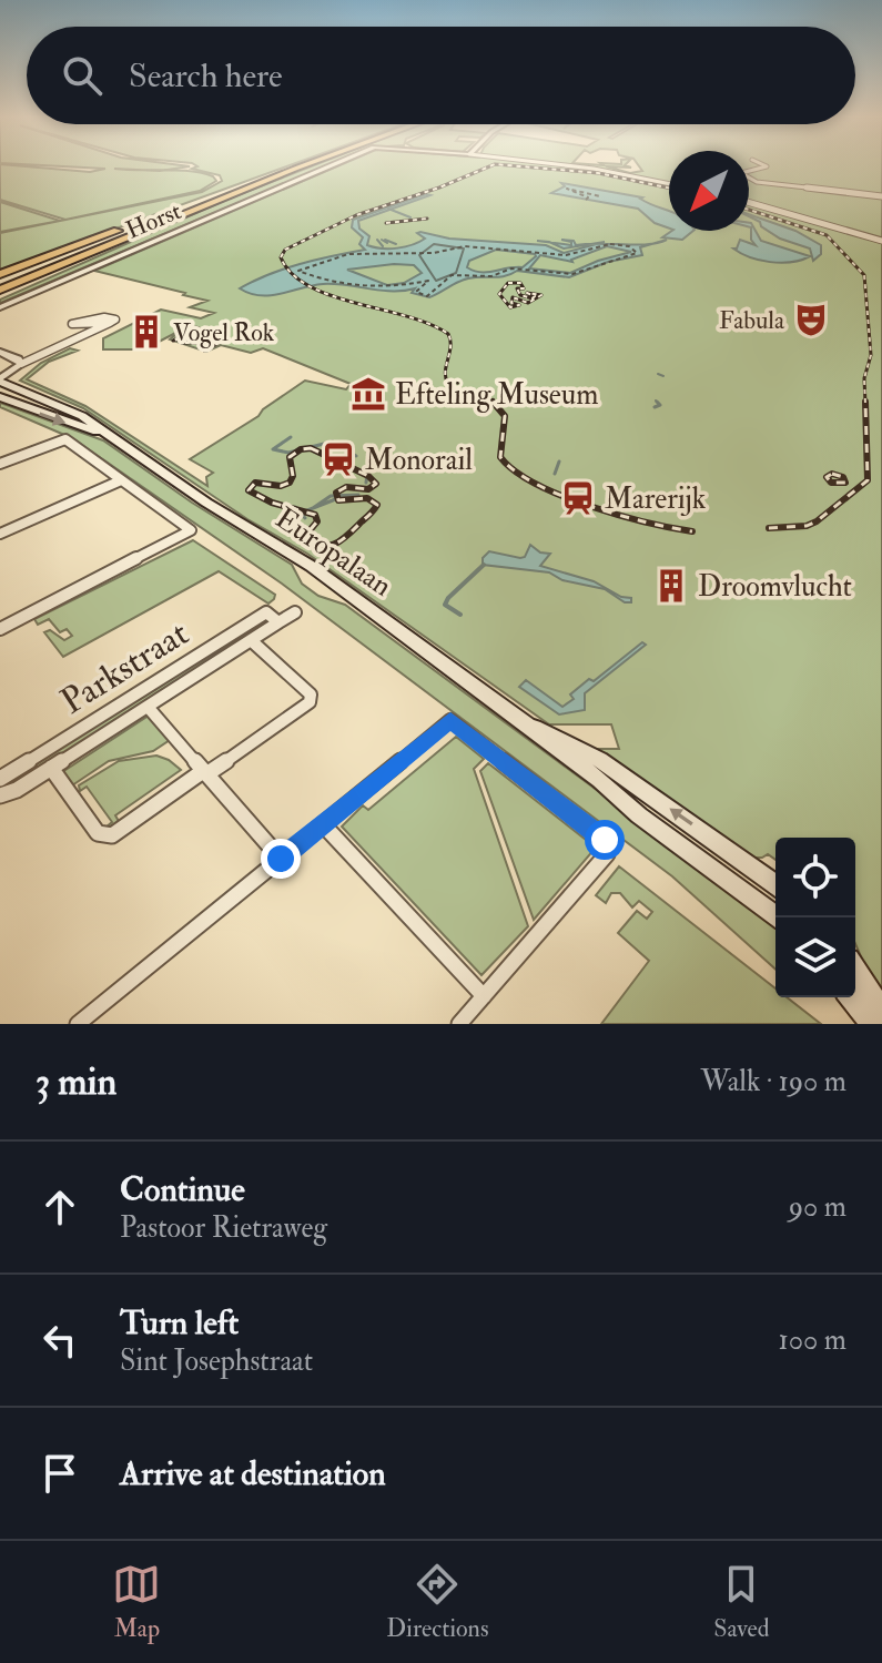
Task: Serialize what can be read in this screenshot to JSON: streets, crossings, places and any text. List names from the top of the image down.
{
  "streets": {
    "main road": ["Europalaan"],
    "street": ["Horst", "Parkstraat"]
  },
  "places": {
    "theatre": ["Fabula"],
    "building": ["Vogel Rok", "Droomvlucht"],
    "museum": ["Efteling Museum"],
    "station": ["Monorail", "Marerijk"]
  },
  "north": "bottom left",
  "page": {
    "search": "Search here",
    "heading": ["3 min", "Walk · 190 m"],
    "list": [
      ["Continue", "Pastoor Rietraweg", "90 m"],
      ["Turn left", "Sint Josephstraat", "100 m"],
      "Arrive at destination"
    ],
    "nav": ["Map", "Directions", "Saved"]
  }
}
